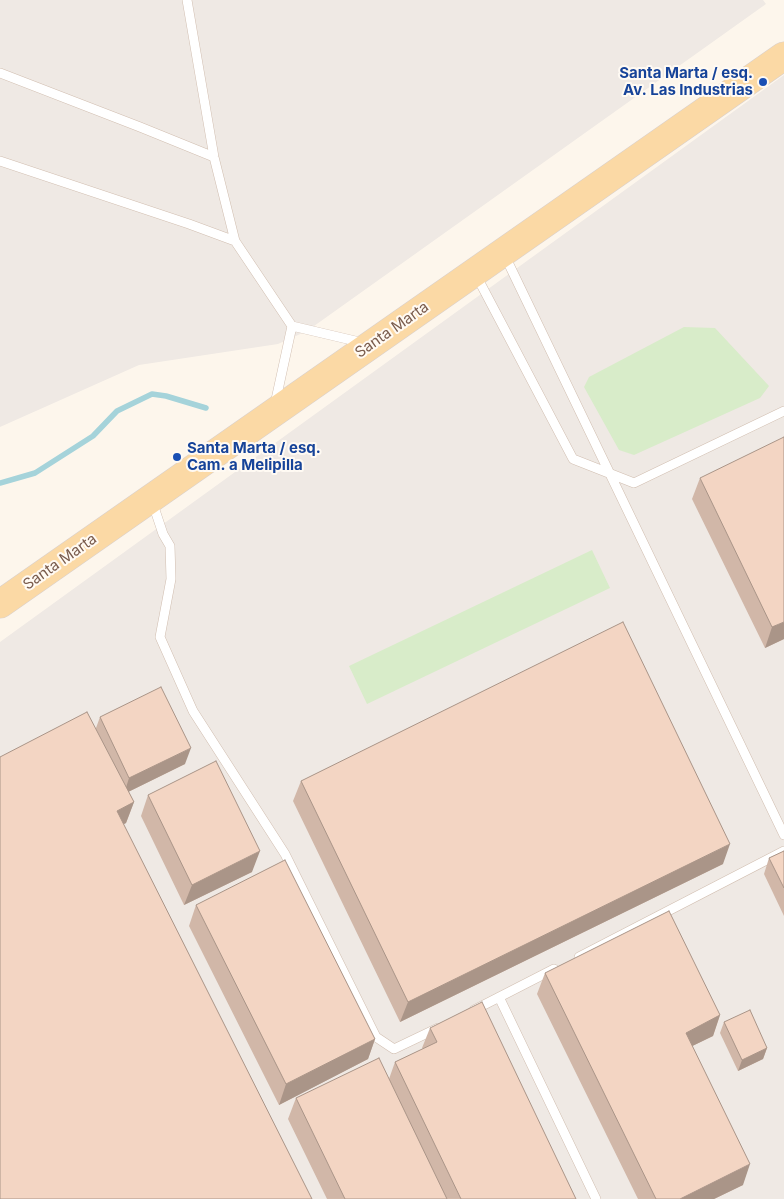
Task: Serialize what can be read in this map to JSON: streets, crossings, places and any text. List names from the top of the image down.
{
  "streets": {
    "main road": ["Santa Marta"]
  },
  "places": ["Santa Marta / esq. Av. Las Industrias", "Santa Marta / esq. Cam. a Melipilla"]
}
